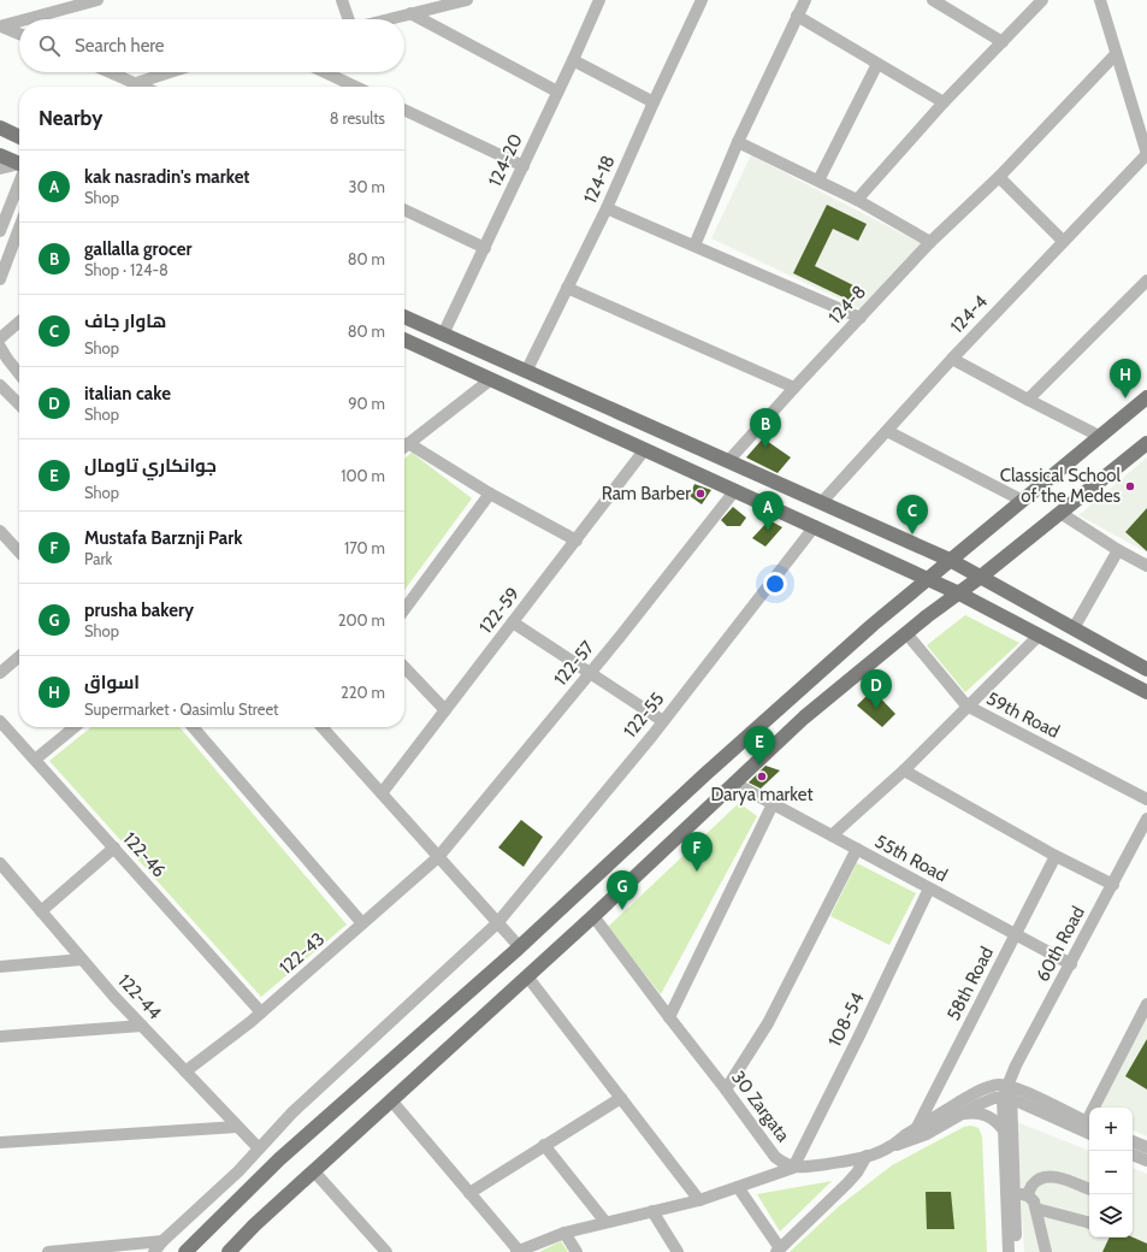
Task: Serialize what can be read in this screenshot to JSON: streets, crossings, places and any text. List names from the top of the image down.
{
  "streets": {
    "street": [
      "124-20",
      "124-18",
      "124-8",
      "124-4",
      "122-59",
      "122-57",
      "122-55",
      "59th Road",
      "122-46",
      "55th Road",
      "60th Road",
      "122-43",
      "58th Road",
      "122-44",
      "108-54",
      "30 Zargata"
    ]
  },
  "crossings": [
    ["122-57", "122-43"],
    ["122-55", "122-44"],
    ["122-46", "122-43"],
    ["55th Road", "60th Road"],
    ["55th Road", "58th Road"],
    ["55th Road", "108-54"],
    ["60th Road", "30 Zargata"],
    ["122-43", "122-44"],
    ["58th Road", "30 Zargata"],
    ["108-54", "30 Zargata"]
  ],
  "places": ["Classical School of the Medes", "Ram Barber", "Darya market"],
  "page": {
    "search": "Search here",
    "heading": ["Nearby", "8 results"],
    "list": [
      {
        "mark": "A",
        "name": "kak nasradin's market",
        "note": "Shop",
        "value": "30 m"
      },
      {
        "mark": "B",
        "name": "gallalla grocer",
        "note": "Shop · 124-8",
        "value": "80 m"
      },
      {
        "mark": "C",
        "name": "هاوار جاف",
        "note": "Shop",
        "value": "80 m"
      },
      {
        "mark": "D",
        "name": "italian cake",
        "note": "Shop",
        "value": "90 m"
      },
      {
        "mark": "E",
        "name": "جوانكاري تاومال",
        "note": "Shop",
        "value": "100 m"
      },
      {
        "mark": "F",
        "name": "Mustafa Barznji Park",
        "note": "Park",
        "value": "170 m"
      },
      {
        "mark": "G",
        "name": "prusha bakery",
        "note": "Shop",
        "value": "200 m"
      },
      {
        "mark": "H",
        "name": "اسواق",
        "note": "Supermarket · Qasimlu Street",
        "value": "220 m"
      }
    ],
    "pins": [
      "H",
      "B",
      "A",
      "C",
      "D",
      "E",
      "F",
      "G"
    ],
    "map_buttons": ["+", "−"]
  }
}
